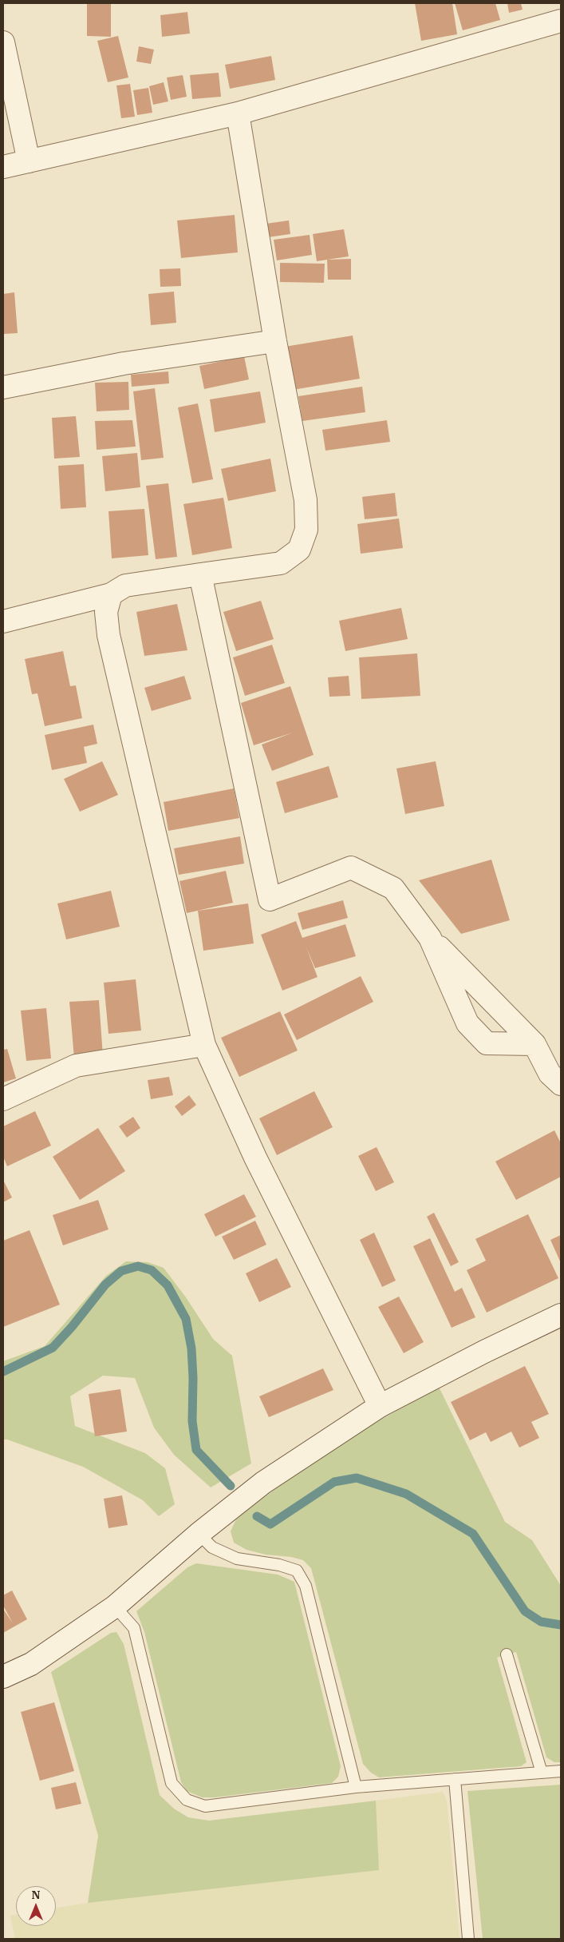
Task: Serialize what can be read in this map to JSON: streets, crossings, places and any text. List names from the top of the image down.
{
  "north": "top"
}
